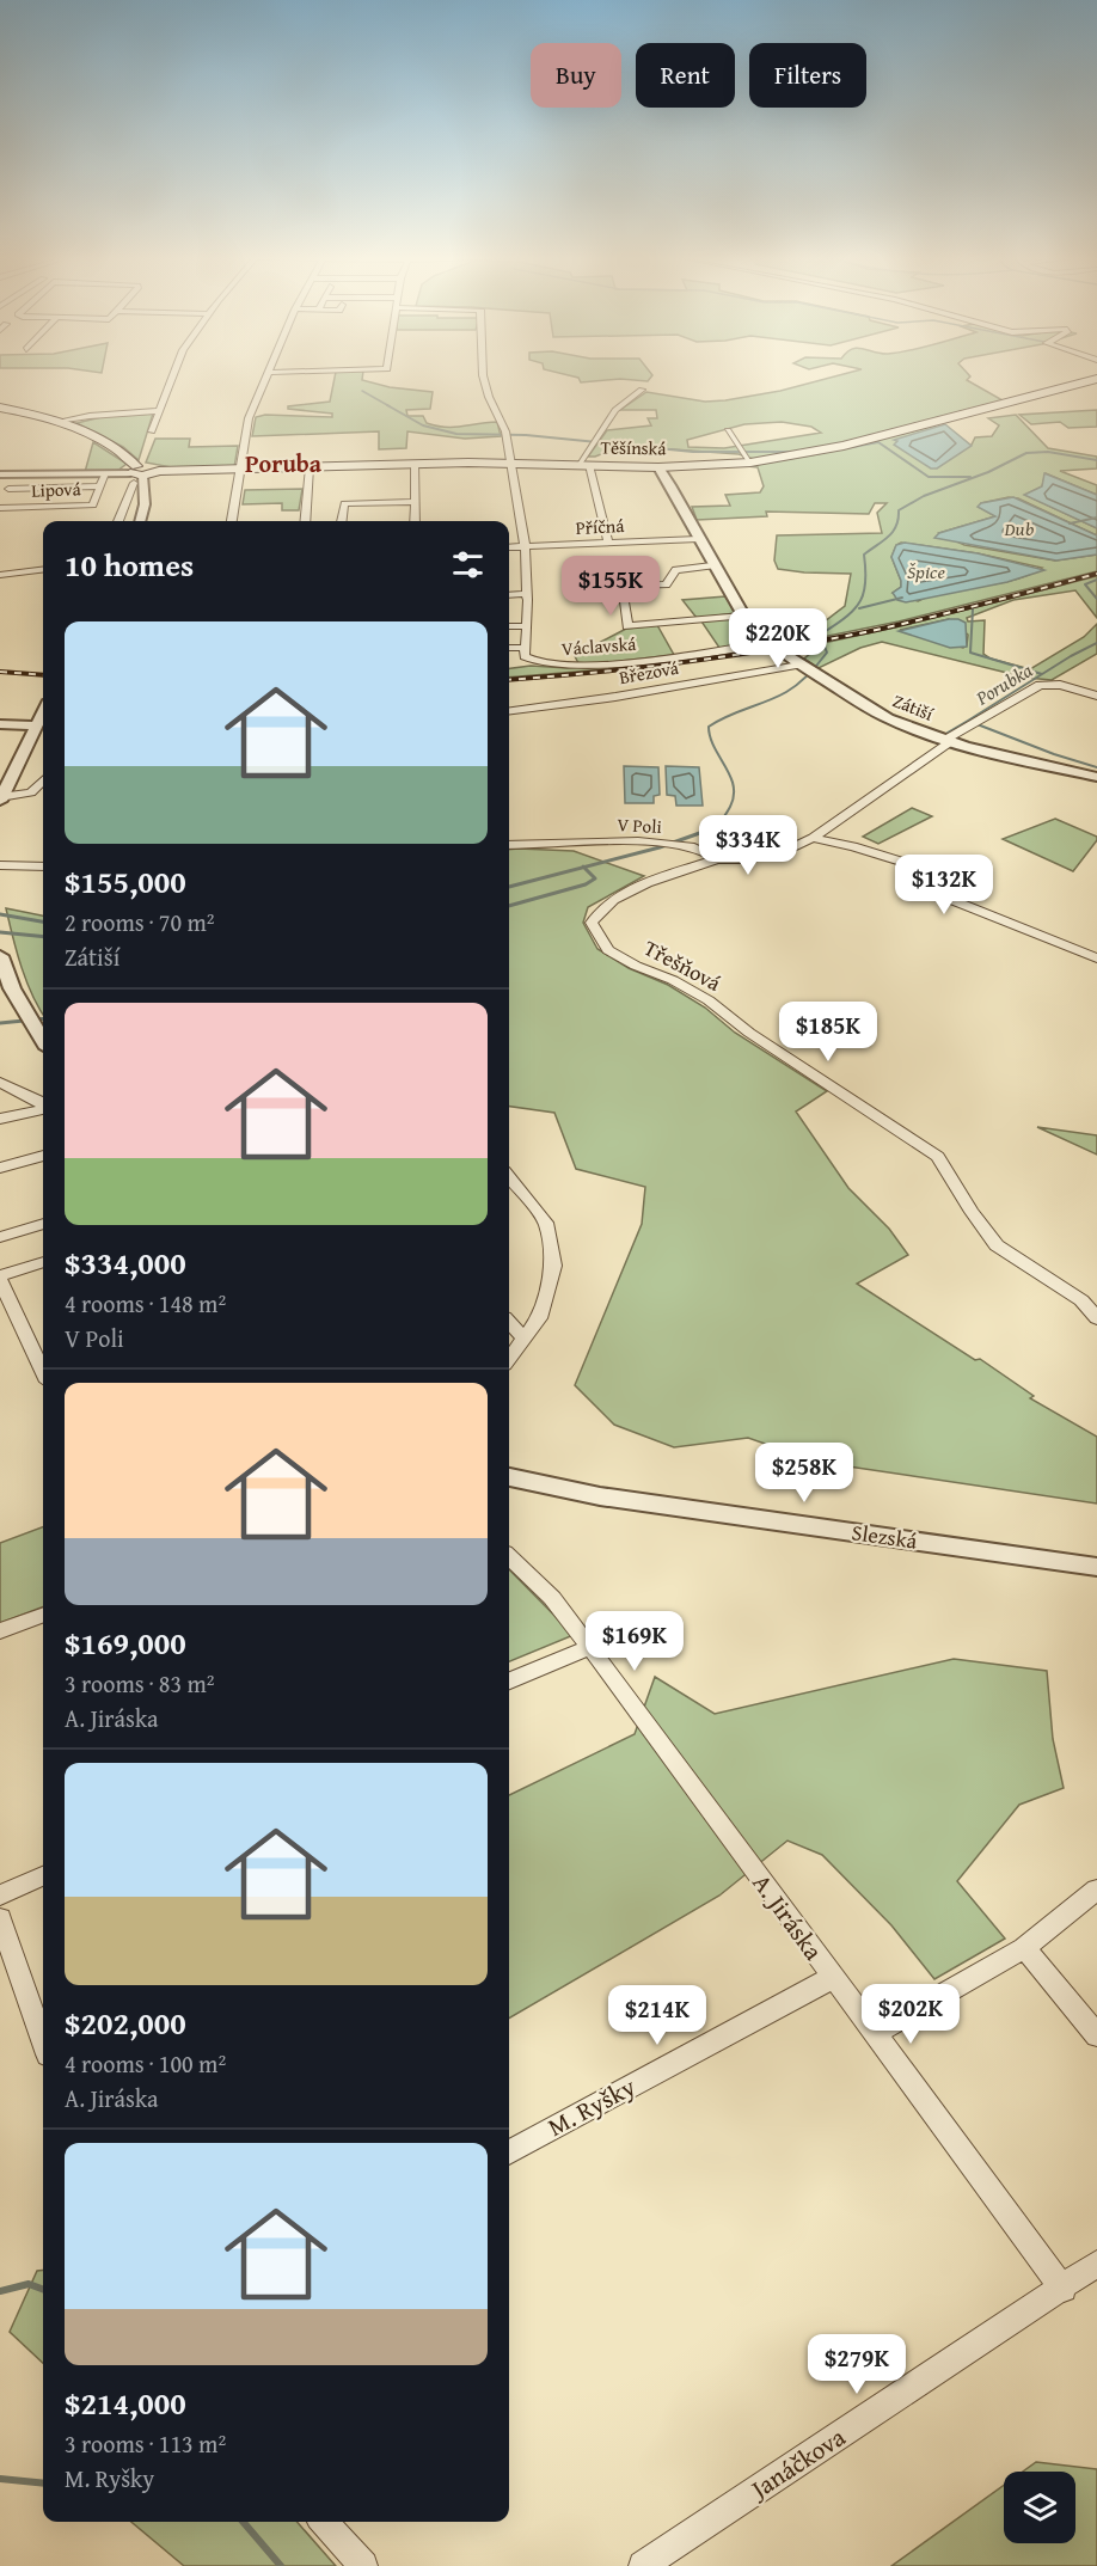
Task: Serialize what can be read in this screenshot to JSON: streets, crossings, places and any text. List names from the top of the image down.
{
  "streets": {
    "main road": ["Těšínská"],
    "street": [
      "Lipová",
      "Příčná",
      "Václavská",
      "Březová",
      "Zátiší",
      "V Poli",
      "Třešňová",
      "Slezská",
      "A. Jiráska",
      "M. Ryšky",
      "Janáčkova"
    ]
  },
  "crossings": [
    ["Těšínská", "Zátiší"],
    ["Příčná", "Zátiší"],
    ["Václavská", "Zátiší"],
    ["Březová", "Zátiší"],
    ["Zátiší", "V Poli"],
    ["V Poli", "Třešňová"],
    ["A. Jiráska", "M. Ryšky"],
    ["A. Jiráska", "Janáčkova"]
  ],
  "districts": ["Poruba"],
  "water": ["Dub", "Špice", "Porubka"],
  "page": {
    "chip": ["Buy", "Rent", "Filters"],
    "heading": "10 homes",
    "price": [
      "$155K",
      "$220K",
      "$334K",
      "$132K",
      "$185K",
      "$258K",
      "$169K",
      "$202K",
      "$214K",
      "$279K"
    ],
    "list": [
      {
        "name": "$155,000",
        "note": "2 rooms · 70 m² · Zátiší"
      },
      {
        "name": "$334,000",
        "note": "4 rooms · 148 m² · V Poli"
      },
      {
        "name": "$169,000",
        "note": "3 rooms · 83 m² · A. Jiráska"
      },
      {
        "name": "$202,000",
        "note": "4 rooms · 100 m² · A. Jiráska"
      },
      {
        "name": "$214,000",
        "note": "3 rooms · 113 m² · M. Ryšky"
      }
    ]
  }
}
